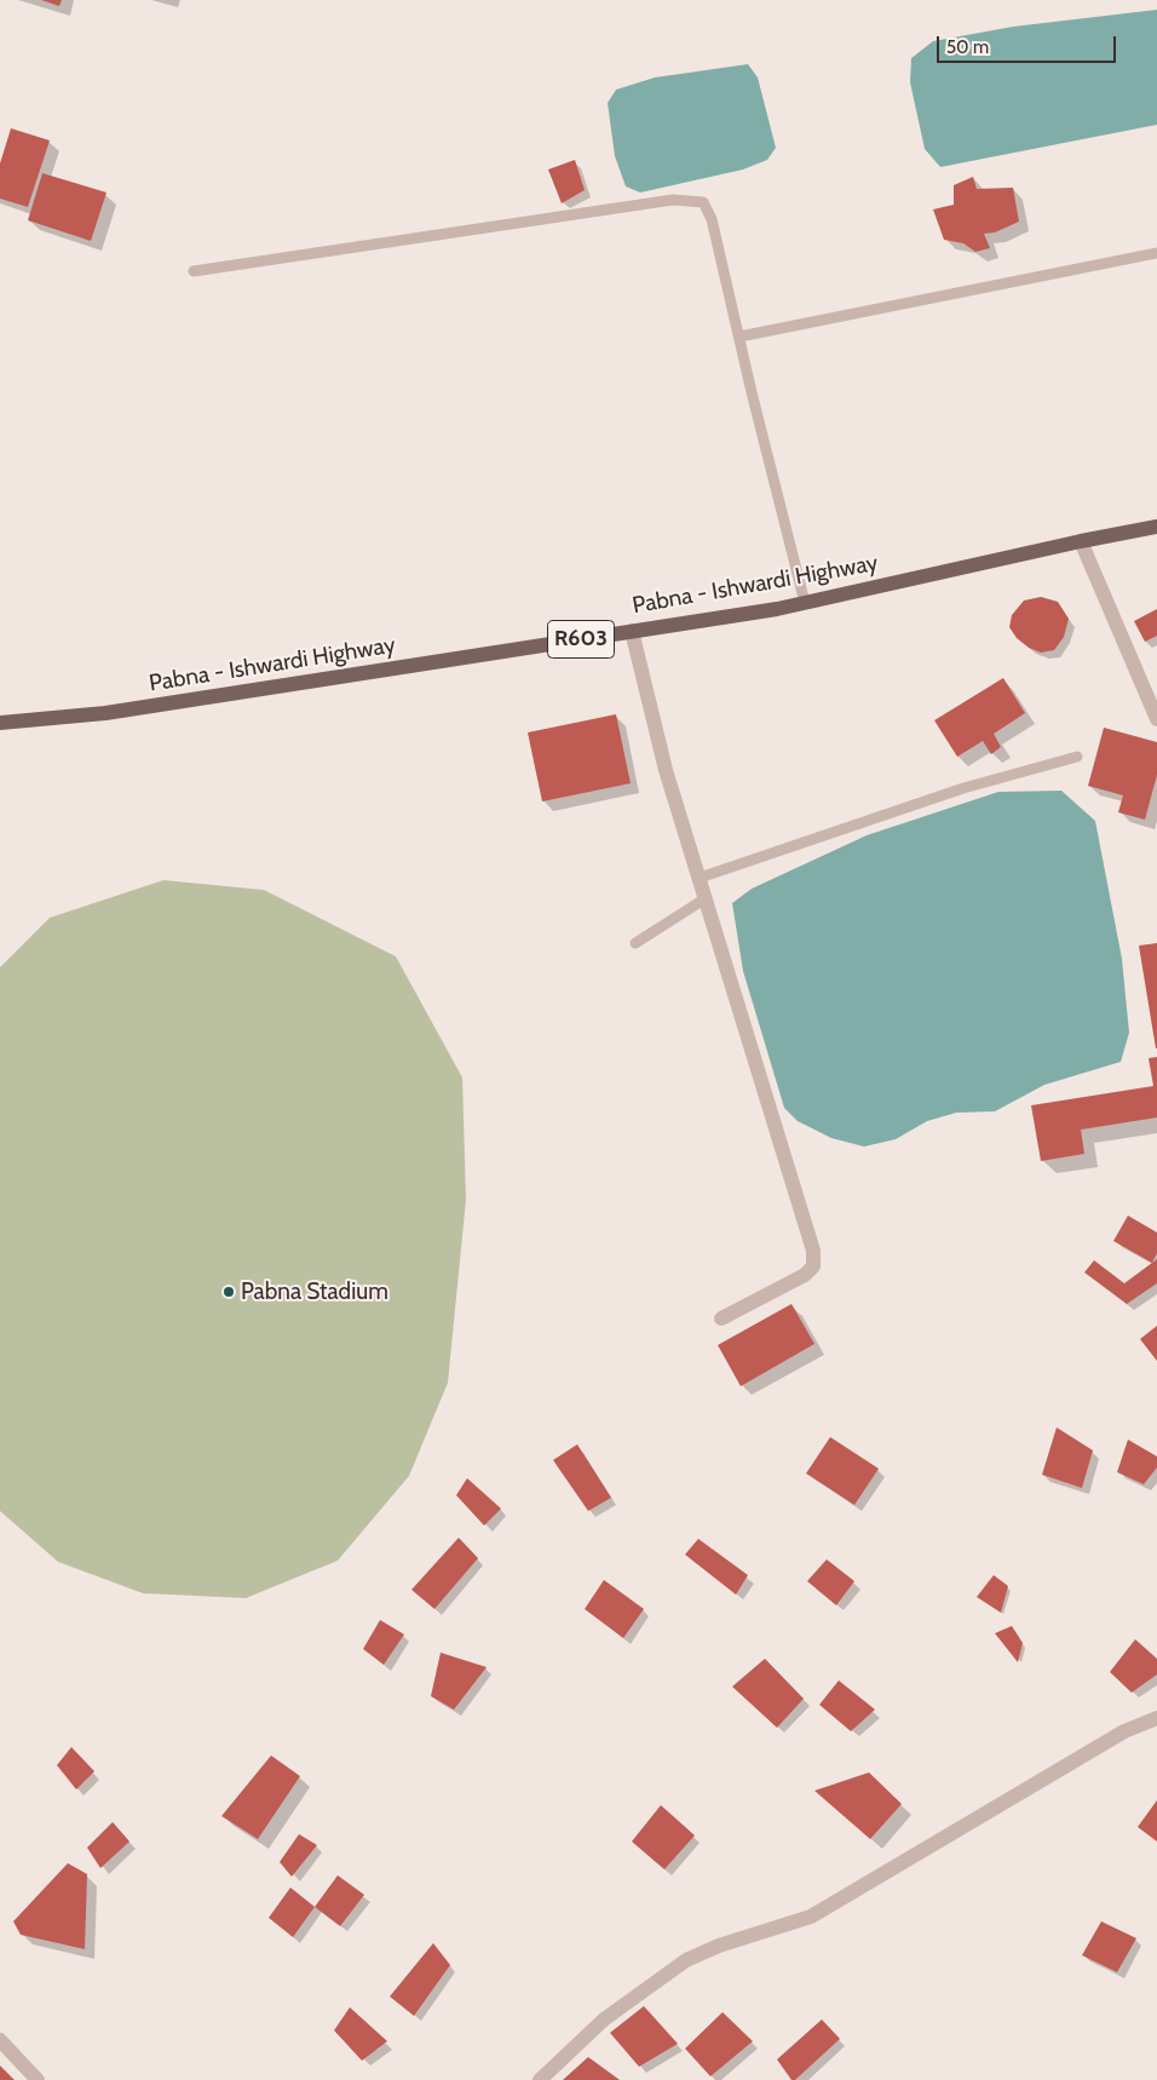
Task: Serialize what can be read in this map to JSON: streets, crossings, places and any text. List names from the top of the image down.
{
  "streets": {
    "main road": ["Pabna - Ishwardi Highway", "R603"]
  },
  "places": ["Pabna Stadium"],
  "scale_bar": "50 m"
}
